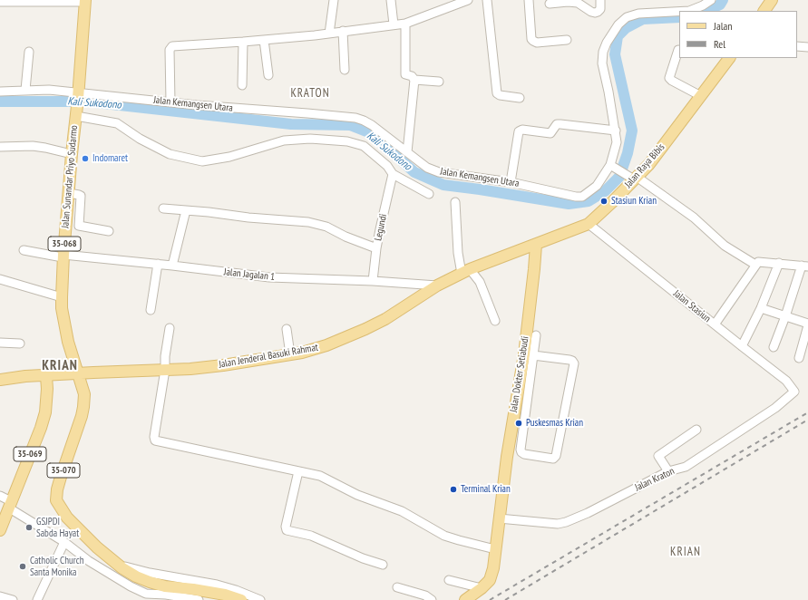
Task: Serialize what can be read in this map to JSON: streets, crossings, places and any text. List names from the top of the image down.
{
  "streets": {
    "main road": [
      "Jalan Raya Bibis",
      "Jalan Sunandar Priyo Sudarmo",
      "35-068",
      "Jalan Jenderal Basuki Rahmat",
      "Jalan Dokter Setiabudi",
      "35-069",
      "35-070"
    ],
    "street": [
      "Jalan Kemangsen Utara",
      "Legundi",
      "Jalan Jagalan 1",
      "Jalan Stasiun",
      "Jalan Kraton"
    ]
  },
  "crossings": [
    ["Jalan Kemangsen Utara", "Jalan Sunandar Priyo Sudarmo"],
    ["Jalan Raya Bibis", "Jalan Stasiun"],
    ["Jalan Raya Bibis", "Jalan Jenderal Basuki Rahmat"],
    ["Jalan Raya Bibis", "Jalan Dokter Setiabudi"],
    ["Jalan Sunandar Priyo Sudarmo", "Jalan Jagalan 1"],
    ["Jalan Sunandar Priyo Sudarmo", "Jalan Jenderal Basuki Rahmat"],
    ["Jalan Sunandar Priyo Sudarmo", "35-070"],
    ["Legundi", "Jalan Jagalan 1"],
    ["Jalan Jagalan 1", "Jalan Jenderal Basuki Rahmat"],
    ["Jalan Stasiun", "Jalan Kraton"],
    ["Jalan Jenderal Basuki Rahmat", "35-069"],
    ["Jalan Jenderal Basuki Rahmat", "35-070"],
    ["Jalan Dokter Setiabudi", "Jalan Kraton"]
  ],
  "districts": ["KRATON", "KRIAN", "KRIAN"],
  "water": ["Kali Sukodono"],
  "places": [
    "Indomaret",
    "Stasiun Krian",
    "Puskesmas Krian",
    "Terminal Krian",
    "GSJPDI Sabda Hayat",
    "Catholic Church Santa Monika"
  ],
  "legend": ["Jalan", "Rel"]
}
